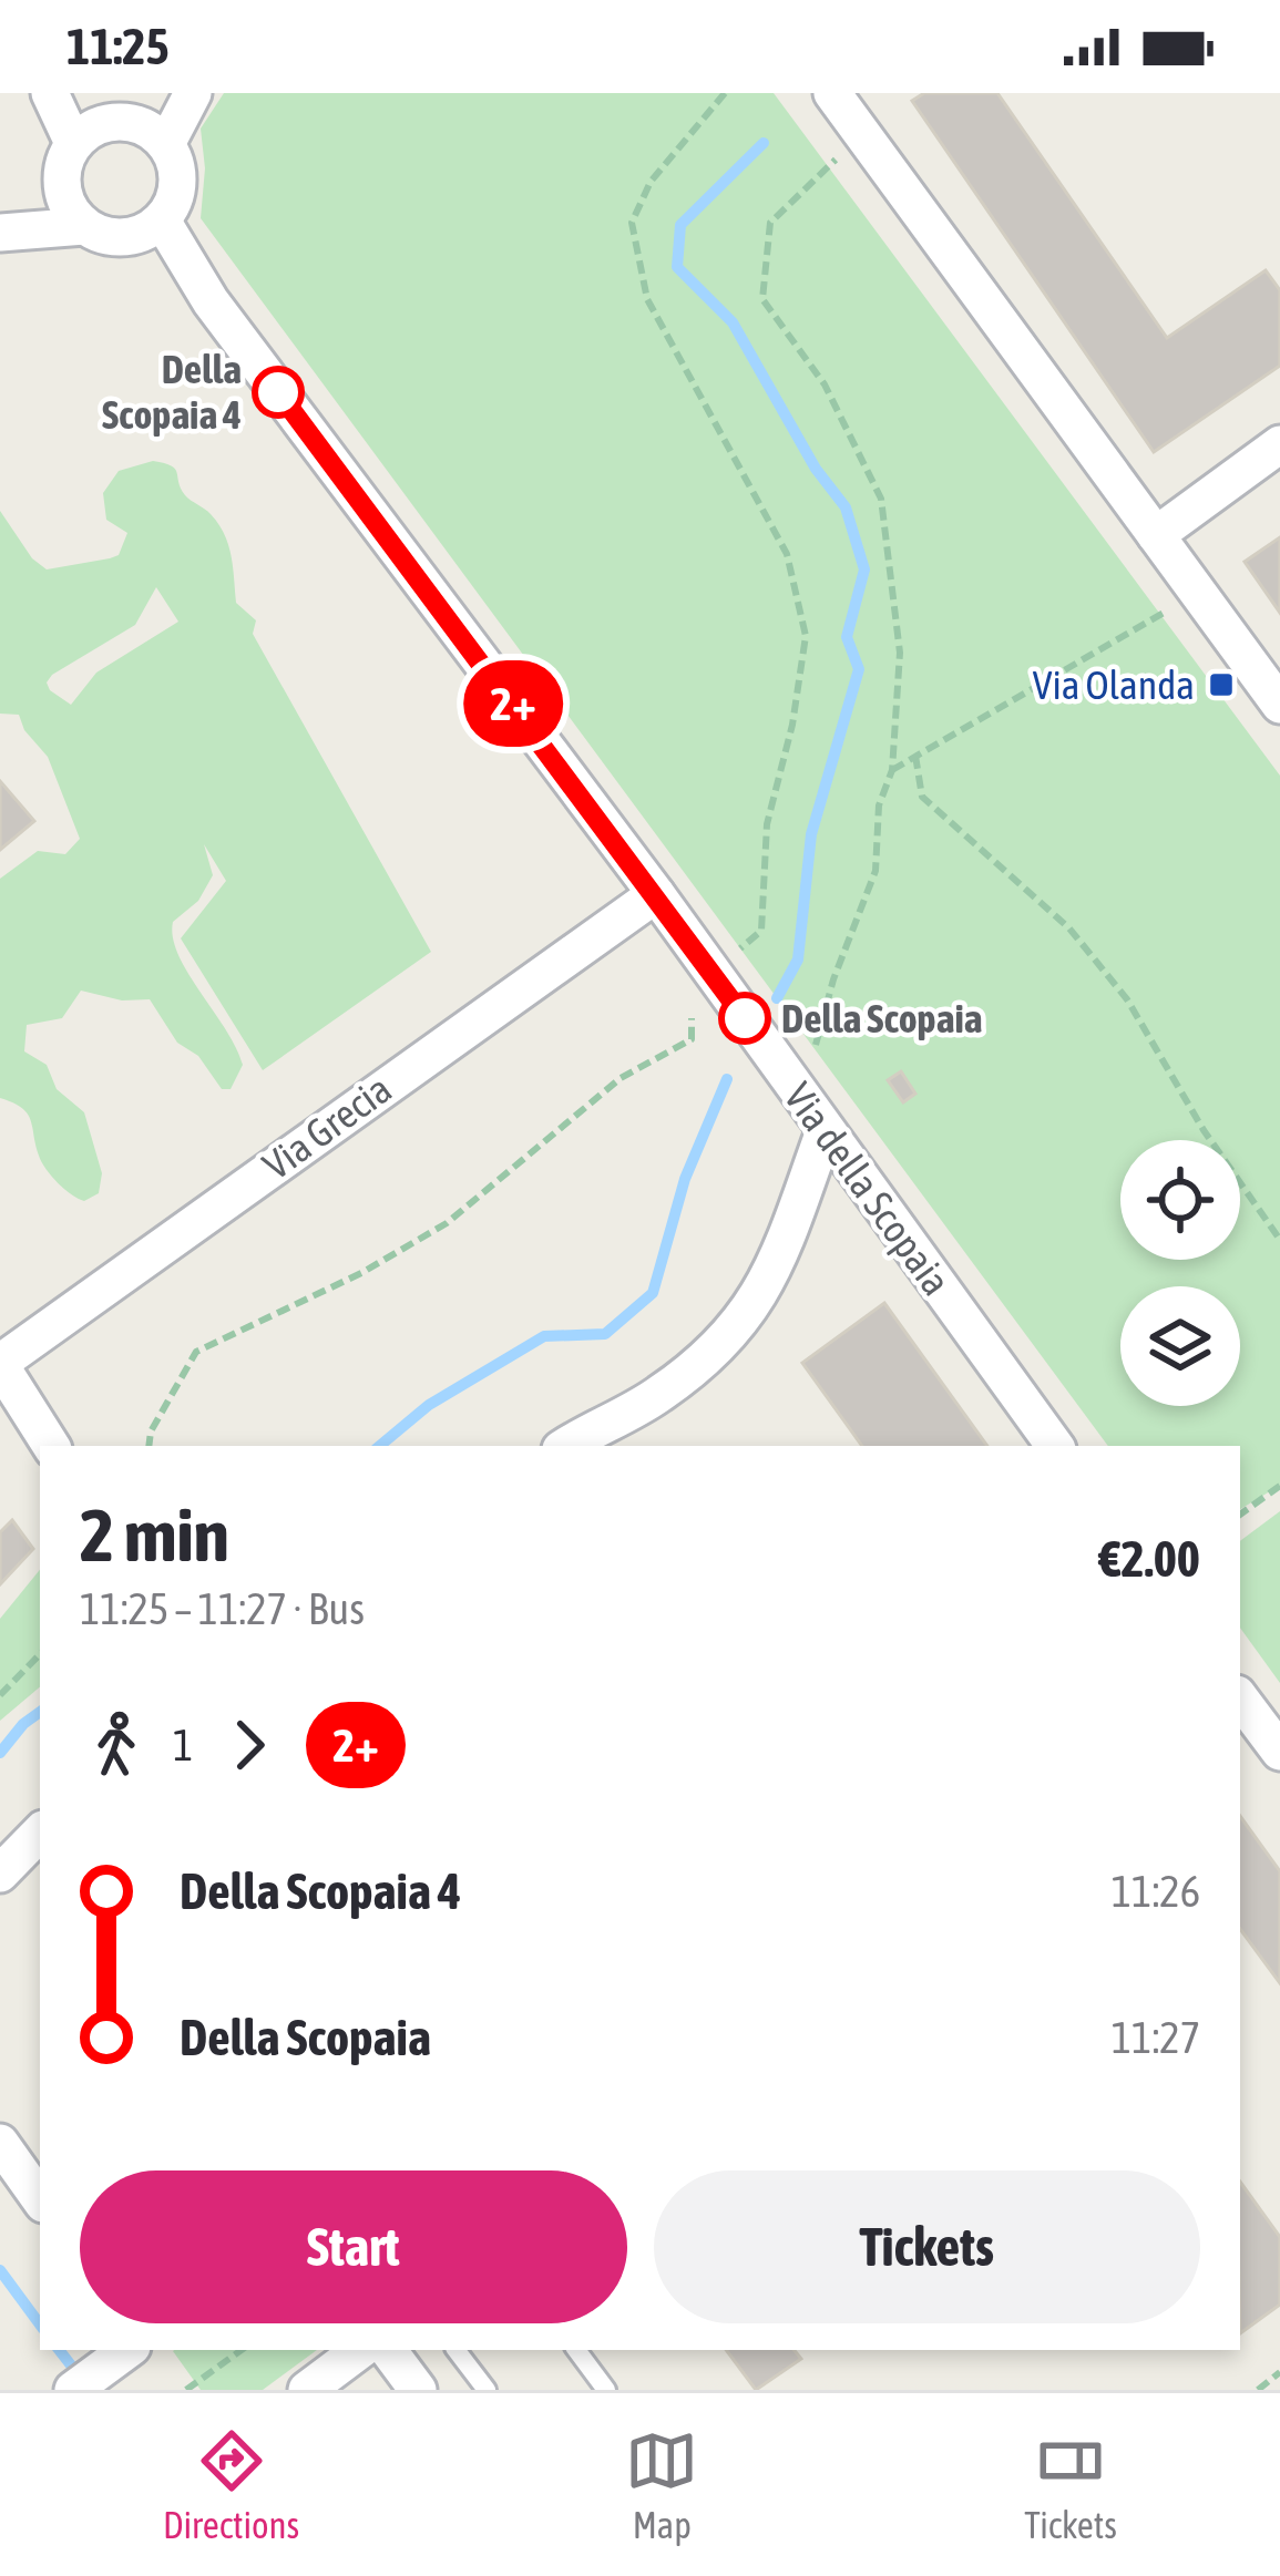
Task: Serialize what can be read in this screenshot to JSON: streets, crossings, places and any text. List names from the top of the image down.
{
  "streets": {
    "street": ["Via Grecia", "Via della Scopaia"]
  },
  "crossings": [
    ["Via Grecia", "Via della Scopaia"]
  ],
  "places": {
    "other": ["Della Scopaia 4", "Della Scopaia"],
    "transit": ["Via Olanda"]
  },
  "lines": ["bus line 2+"],
  "page": {
    "status": "11:25",
    "on_map": "2+",
    "heading": ["2 min", "11:25 – 11:27 · Bus", "€2.00"],
    "legs": ["1", "2+"],
    "list": [
      {
        "name": "Della Scopaia 4",
        "value": "11:26"
      },
      {
        "name": "Della Scopaia",
        "value": "11:27"
      }
    ],
    "buttons": ["Start", "Tickets"],
    "tabs": ["Directions", "Map", "Tickets"]
  }
}
